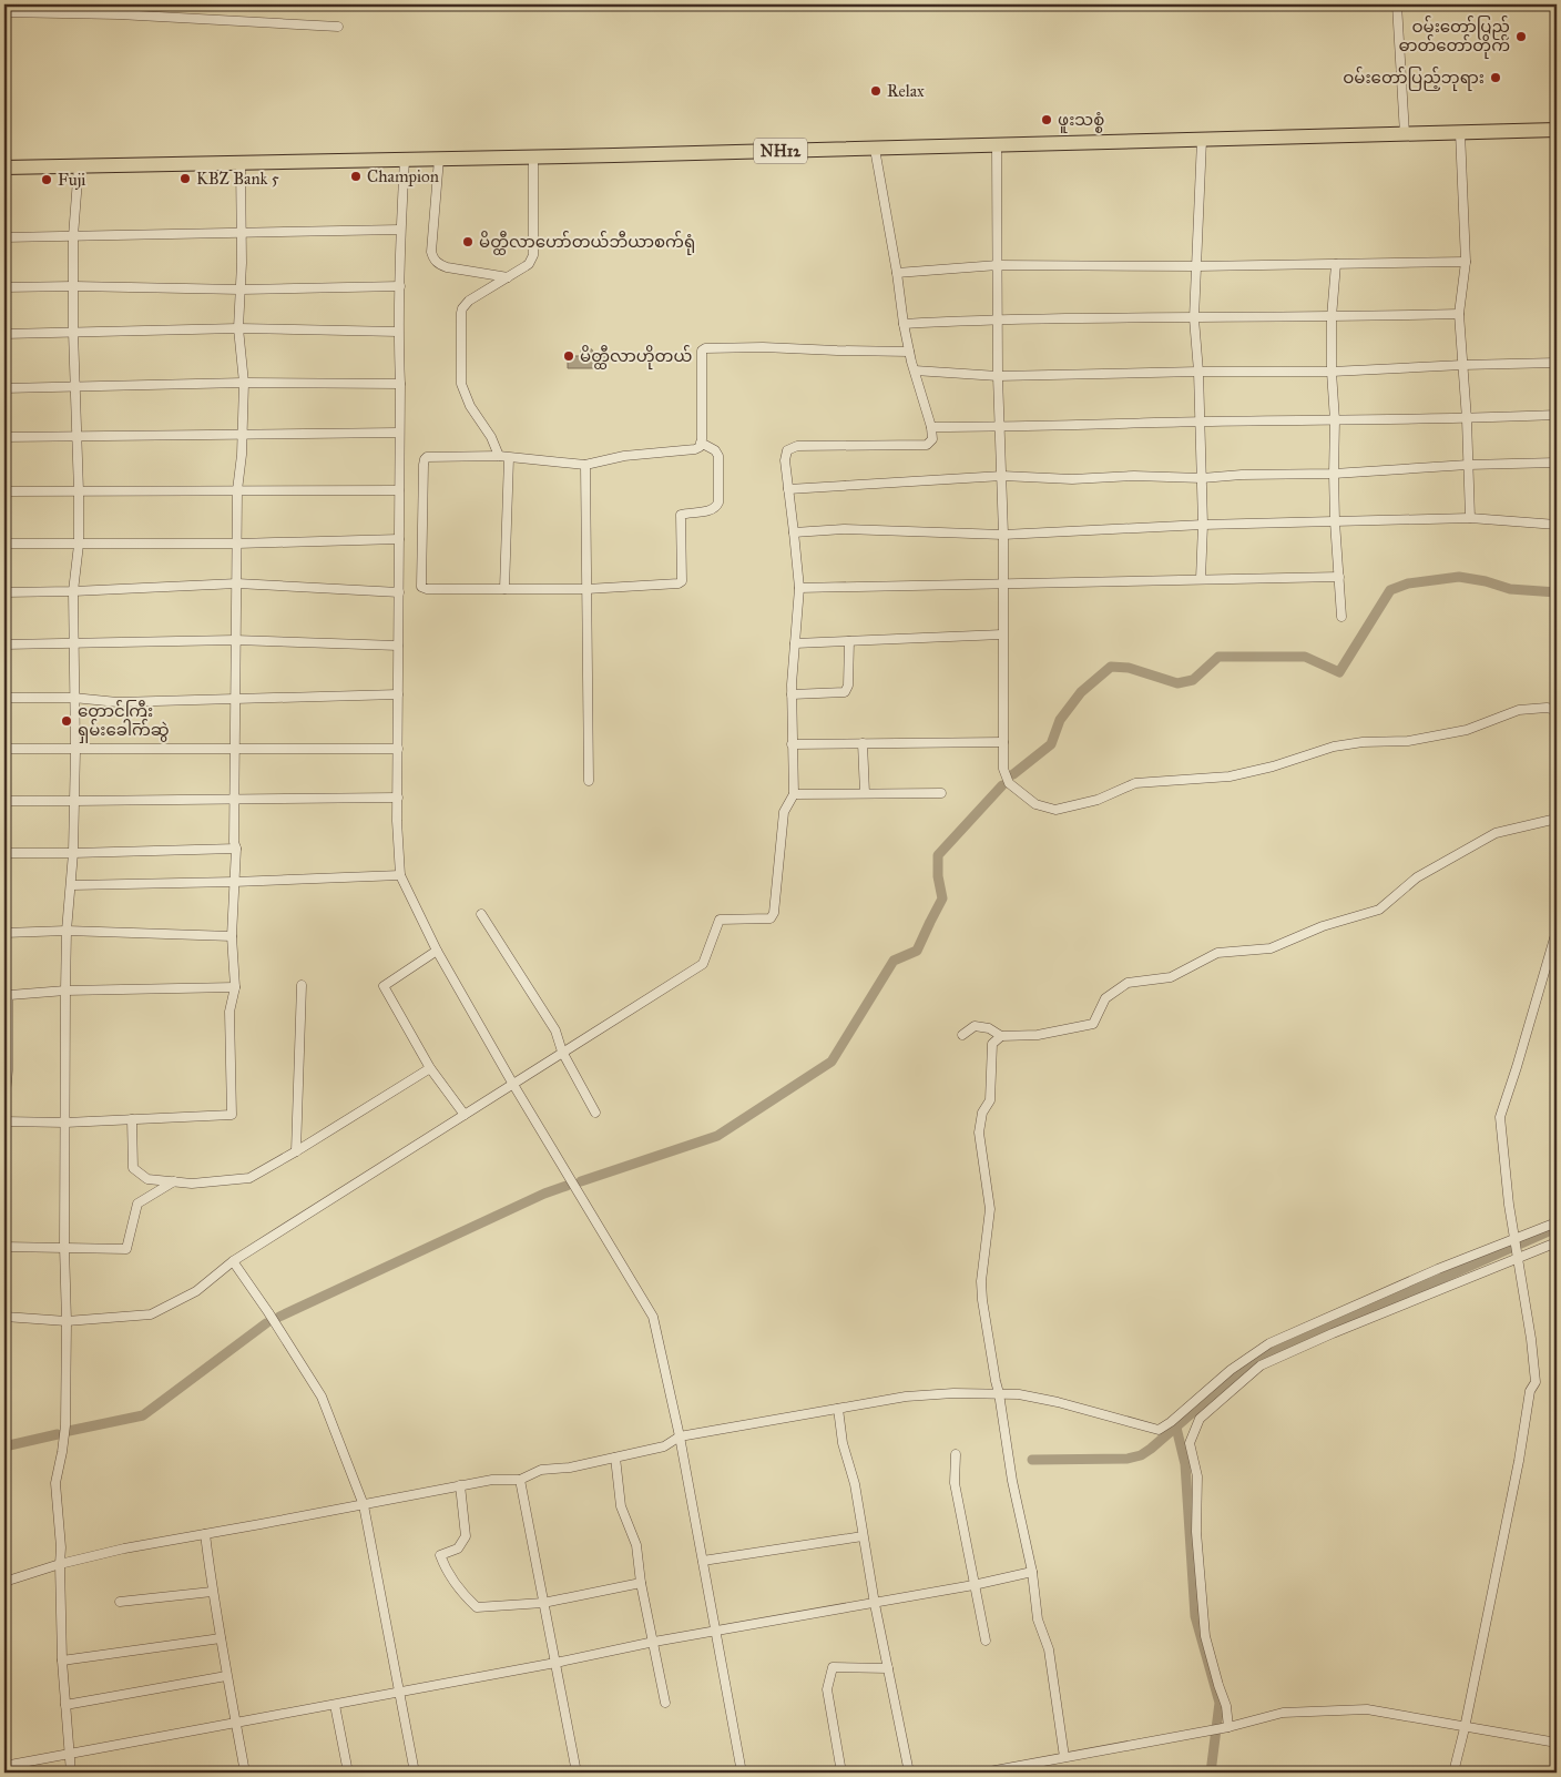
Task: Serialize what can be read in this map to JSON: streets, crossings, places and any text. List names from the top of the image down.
{
  "streets": {
    "highway": ["NH12"]
  },
  "places": [
    "ဝမ်းတော်ပြည့် ဓာတ်တော်တိုက်",
    "ဝမ်းတော်ပြည့်ဘုရား",
    "Relax",
    "ဖူးသစ္စံ",
    "Champion",
    "KBZ Bank 5",
    "Fuji",
    "မိတ္ထီလာဟော်တယ်ဘီယာစက်ရုံ",
    "မိတ္ထီလာဟိုတယ်",
    "တောင်ကြီး ရှမ်းခေါက်ဆွဲ"
  ]
}
